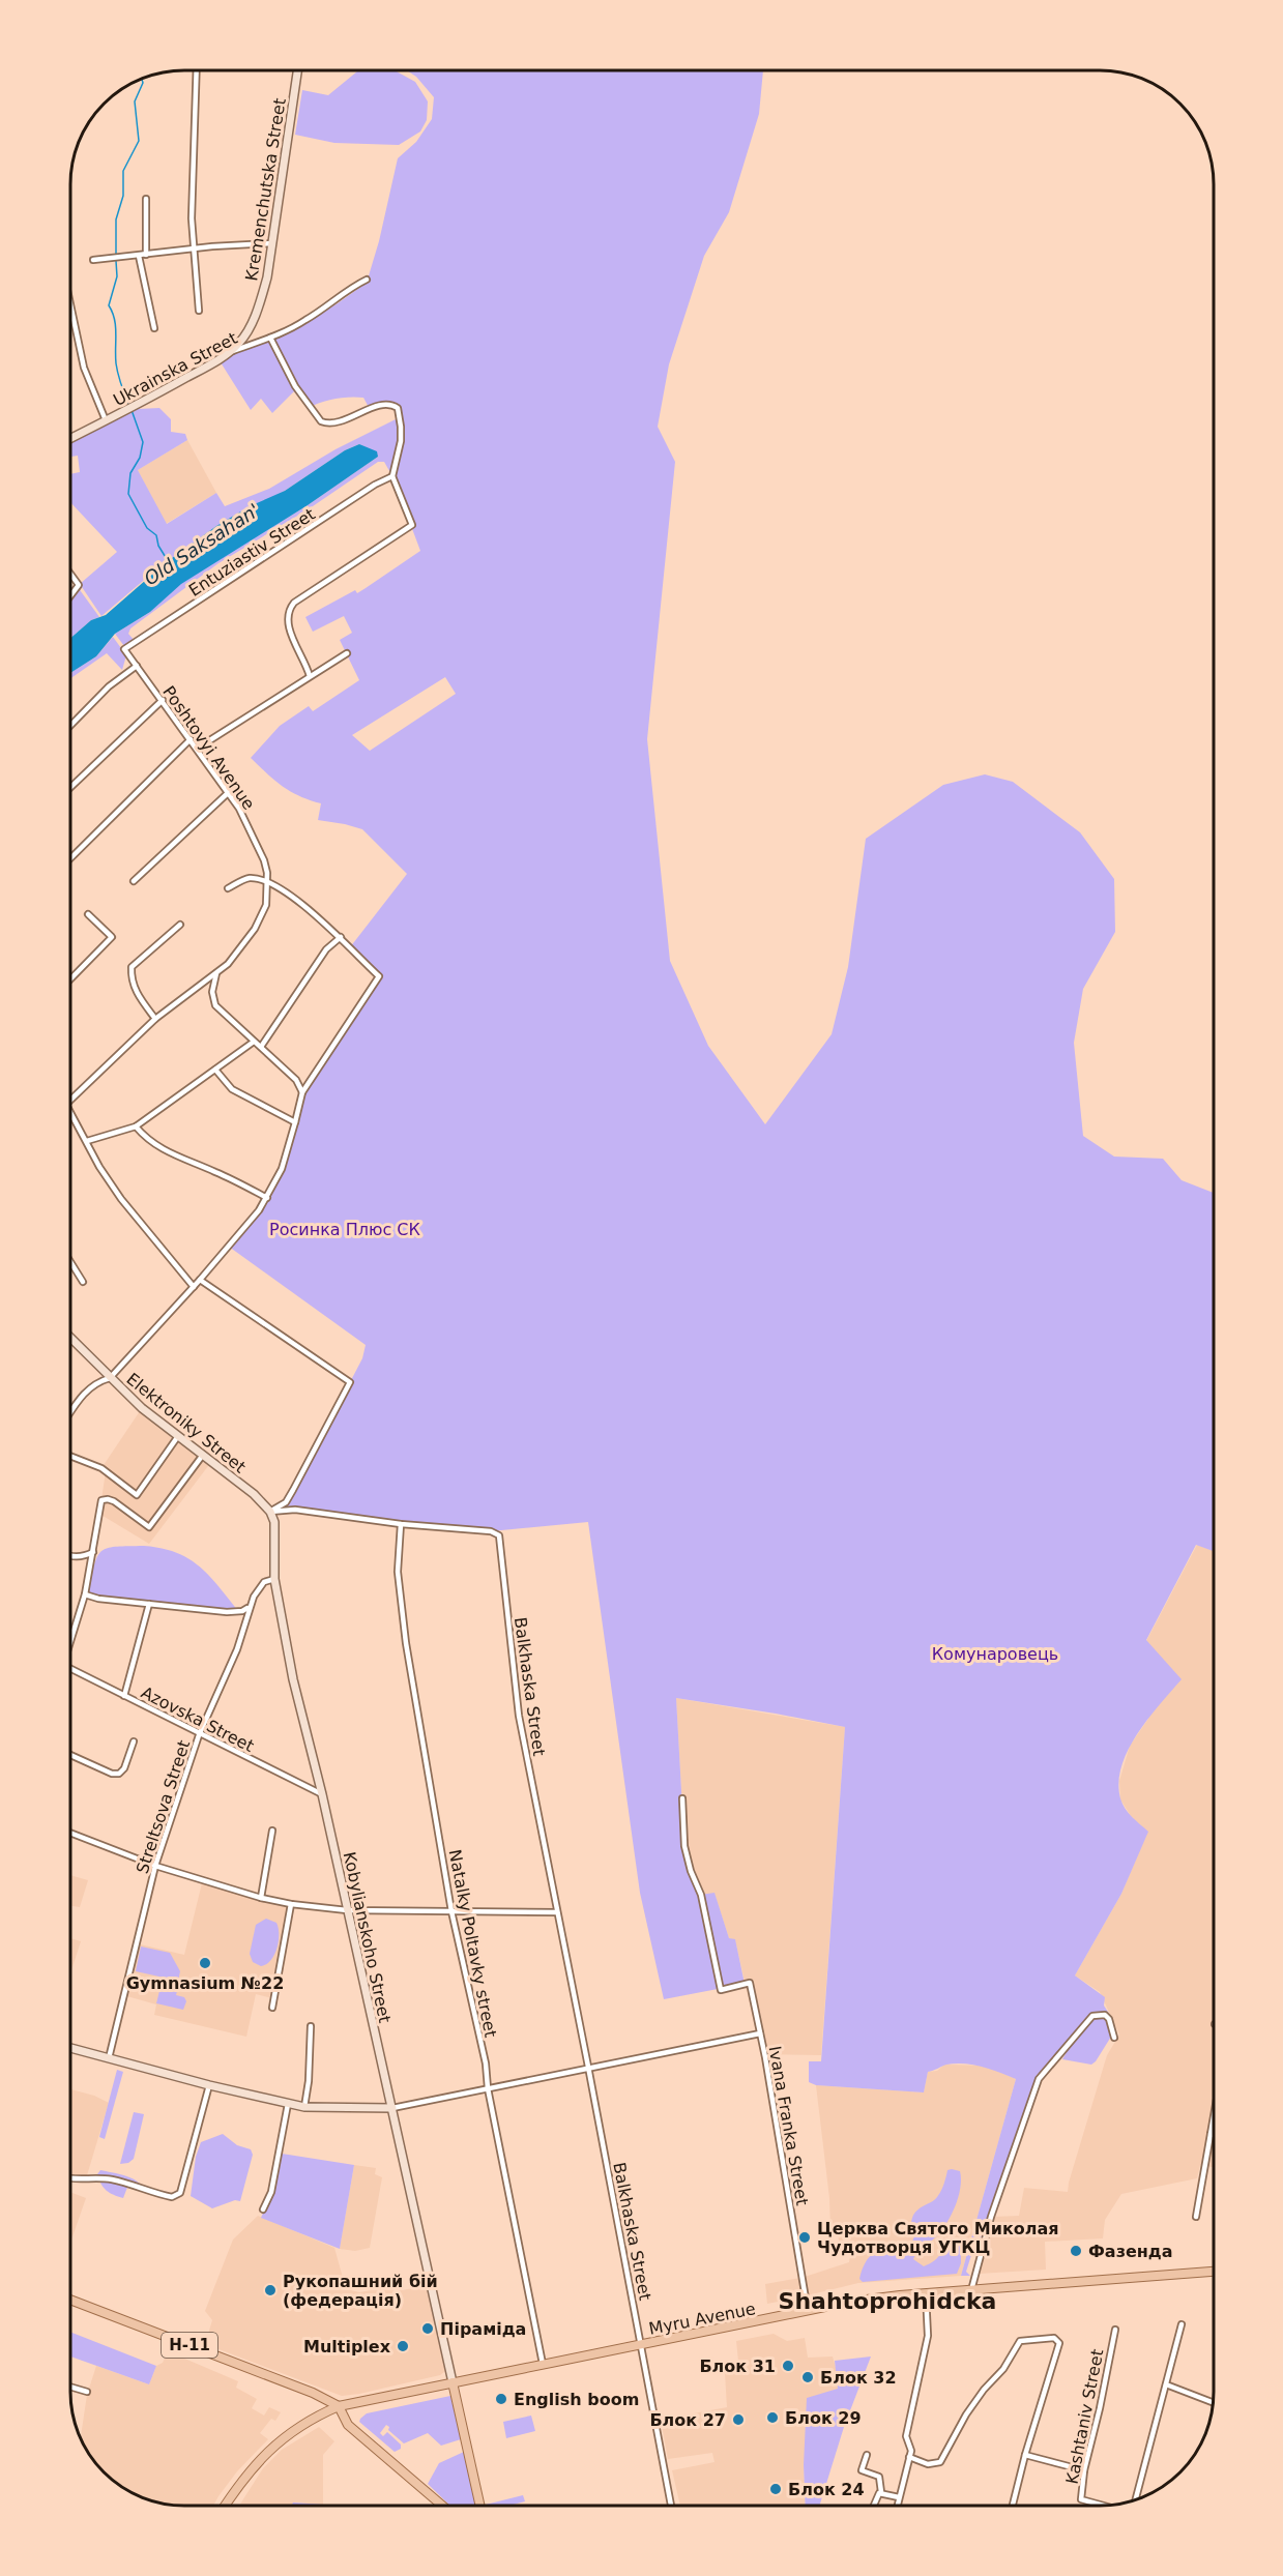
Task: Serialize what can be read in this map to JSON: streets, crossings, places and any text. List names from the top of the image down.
{
  "streets": {
    "main road": [
      "Kremenchutska Street",
      "Ukrainska Street",
      "Elektroniky Street",
      "Kobylianskoho Street",
      "Myru Avenue",
      "Н-11"
    ],
    "street": [
      "Entuziastiv Street",
      "Poshtovyi Avenue",
      "Balkhaska Street",
      "Azovska Street",
      "Streltsova Street",
      "Natalky Poltavky street",
      "Ivana Franka Street",
      "Kashtaniv Street"
    ]
  },
  "crossings": [
    ["Kremenchutska Street", "Ukrainska Street"],
    ["Entuziastiv Street", "Poshtovyi Avenue"],
    ["Elektroniky Street", "Balkhaska Street"],
    ["Elektroniky Street", "Azovska Street"],
    ["Elektroniky Street", "Kobylianskoho Street"],
    ["Balkhaska Street", "Kobylianskoho Street"],
    ["Balkhaska Street", "Natalky Poltavky street"],
    ["Balkhaska Street", "Myru Avenue"],
    ["Azovska Street", "Streltsova Street"],
    ["Azovska Street", "Kobylianskoho Street"],
    ["Streltsova Street", "Kobylianskoho Street"],
    ["Kobylianskoho Street", "Myru Avenue"],
    ["Natalky Poltavky street", "Myru Avenue"],
    ["Ivana Franka Street", "Myru Avenue"],
    ["Myru Avenue", "Н-11"]
  ],
  "districts": ["Shahtoprohidcka"],
  "water": ["Old Saksahan'"],
  "parks": ["Росинка Плюс СК", "Комунаровець"],
  "places": [
    "Gymnasium №22",
    "Церква Святого Миколая Чудотворця УГКЦ",
    "Фазенда",
    "Рукопашний бій (федерація)",
    "Піраміда",
    "Multiplex",
    "Блок 31",
    "Блок 32",
    "English boom",
    "Блок 29",
    "Блок 27",
    "Блок 24"
  ]
}
